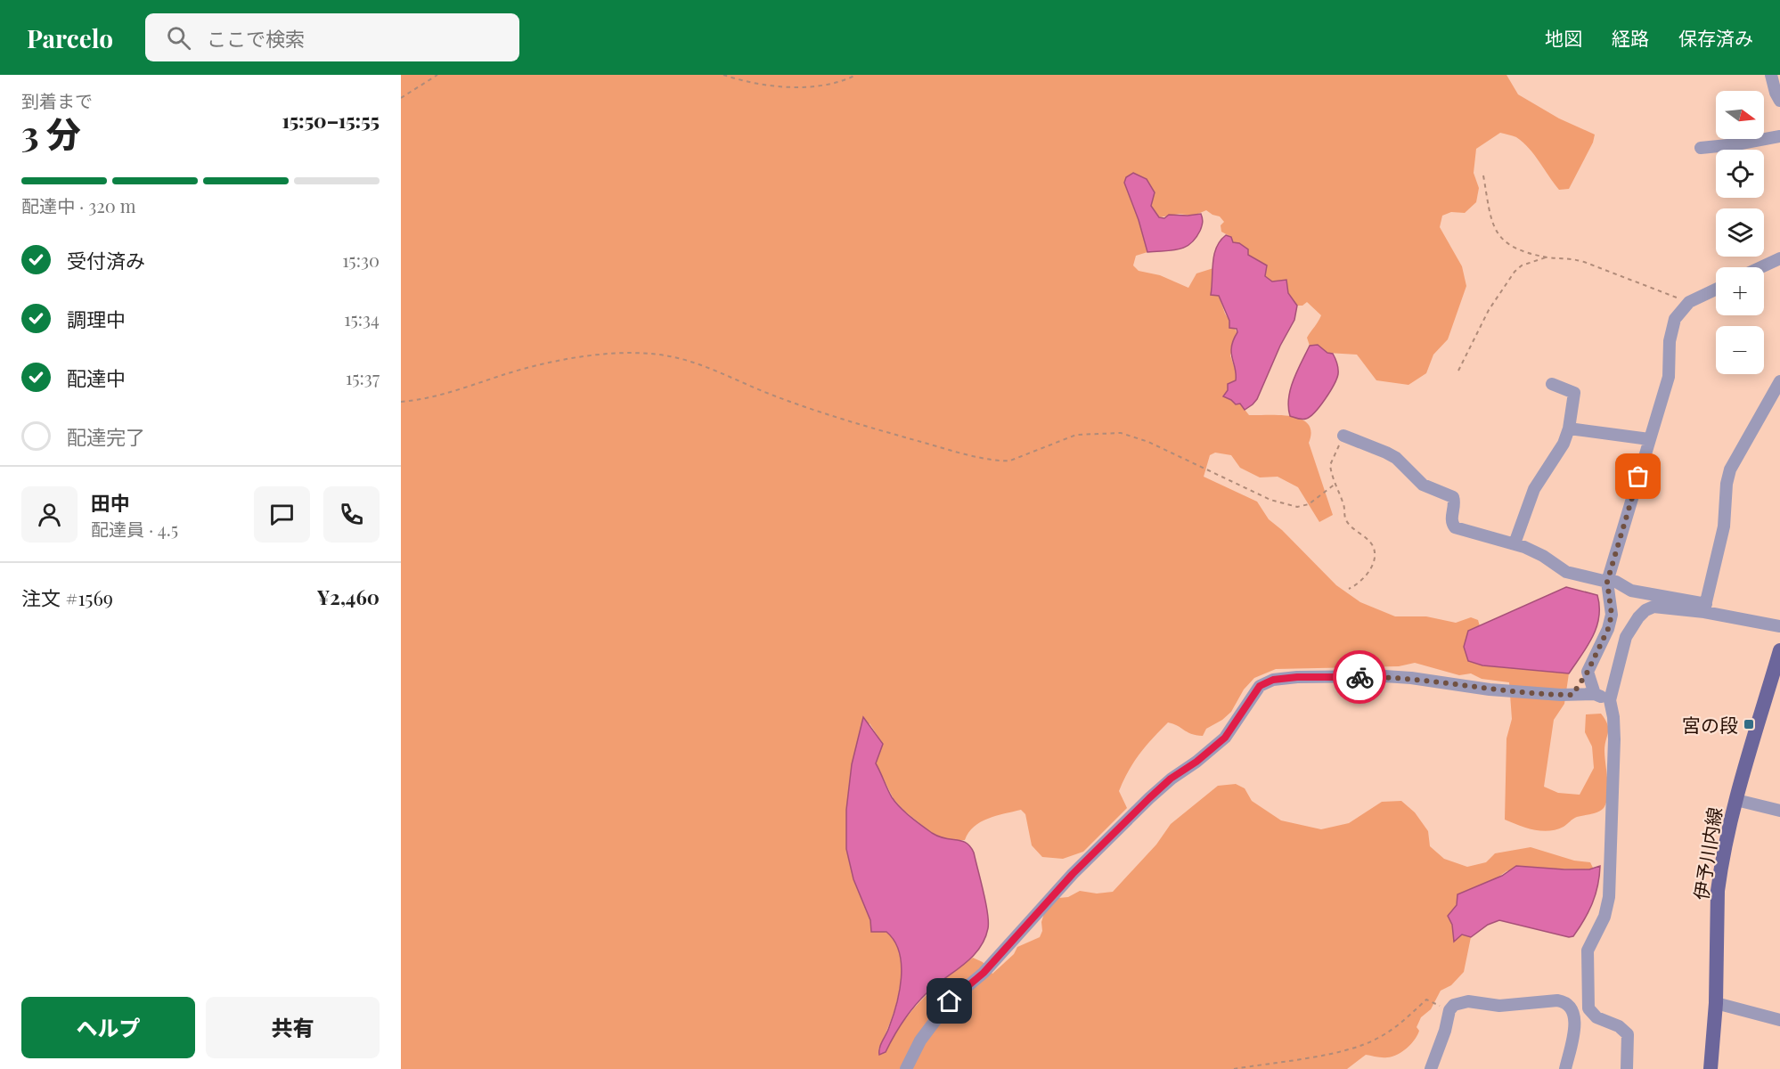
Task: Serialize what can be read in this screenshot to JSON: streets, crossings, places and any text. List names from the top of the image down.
{
  "streets": {
    "main road": ["伊予川内線"]
  },
  "places": {
    "transit": ["宮の段"]
  },
  "north": "right",
  "page": {
    "header": "Parcelo",
    "search": "ここで検索",
    "nav": ["地図", "経路", "保存済み"],
    "heading": ["3 分", "到着まで", "15:50–15:55"],
    "panel": [
      "田中",
      "配達員 · 4.5",
      "注文 #1569",
      "¥2,460"
    ],
    "map_buttons": ["+", "−"],
    "bar": "配達中 · 320 m",
    "list": [
      ["受付済み", "15:30"],
      ["調理中", "15:34"],
      ["配達中", "15:37"],
      "配達完了"
    ],
    "buttons": ["ヘルプ", "共有"]
  }
}
